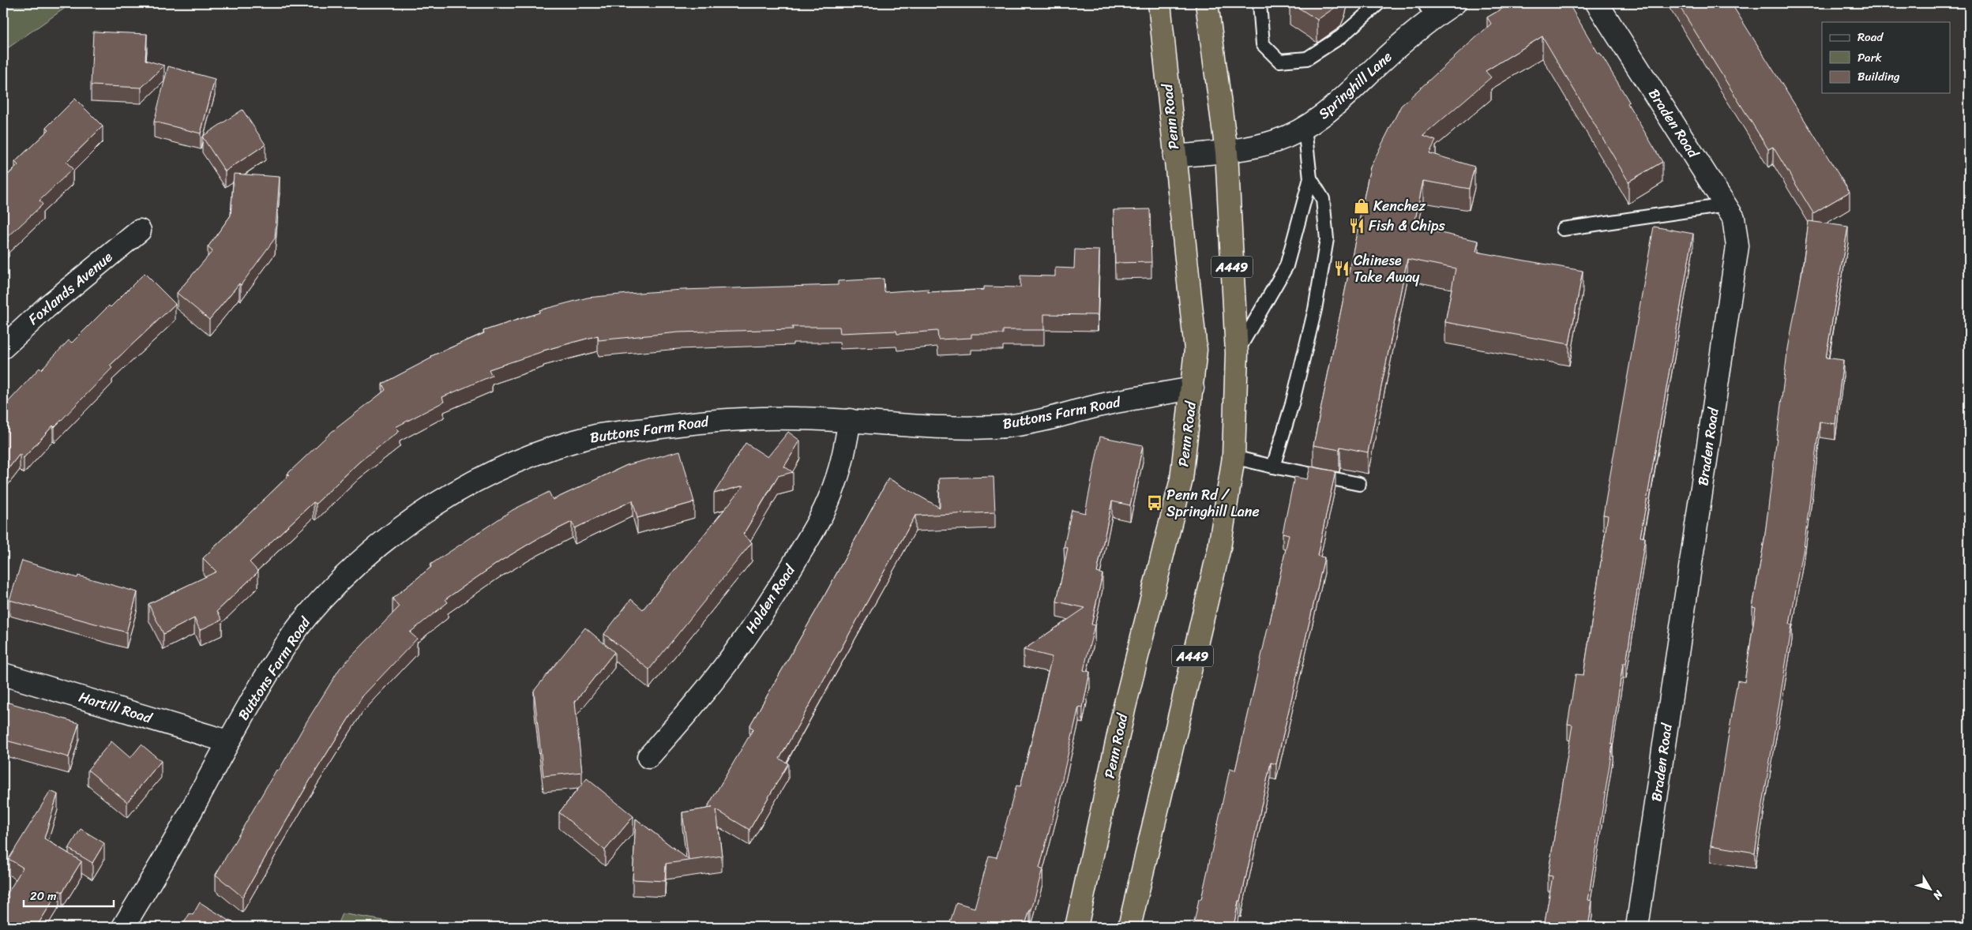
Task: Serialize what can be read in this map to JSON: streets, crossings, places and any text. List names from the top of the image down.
{
  "streets": {
    "highway": ["Penn Road", "A449"],
    "street": [
      "Springhill Lane",
      "Braden Road",
      "Foxlands Avenue",
      "Buttons Farm Road",
      "Holden Road",
      "Hartill Road"
    ]
  },
  "crossings": [
    ["Springhill Lane", "Penn Road"],
    ["Springhill Lane", "A449"],
    ["Penn Road", "Buttons Farm Road"],
    ["Buttons Farm Road", "Holden Road"],
    ["Buttons Farm Road", "Hartill Road"]
  ],
  "places": {
    "shop": ["Kenchez"],
    "restaurant": ["Fish & Chips", "Chinese Take Away"],
    "bus stop": ["Penn Rd / Springhill Lane"]
  },
  "legend": ["Road", "Park", "Building"],
  "scale_bar": "20 m",
  "north": "bottom right"
}
